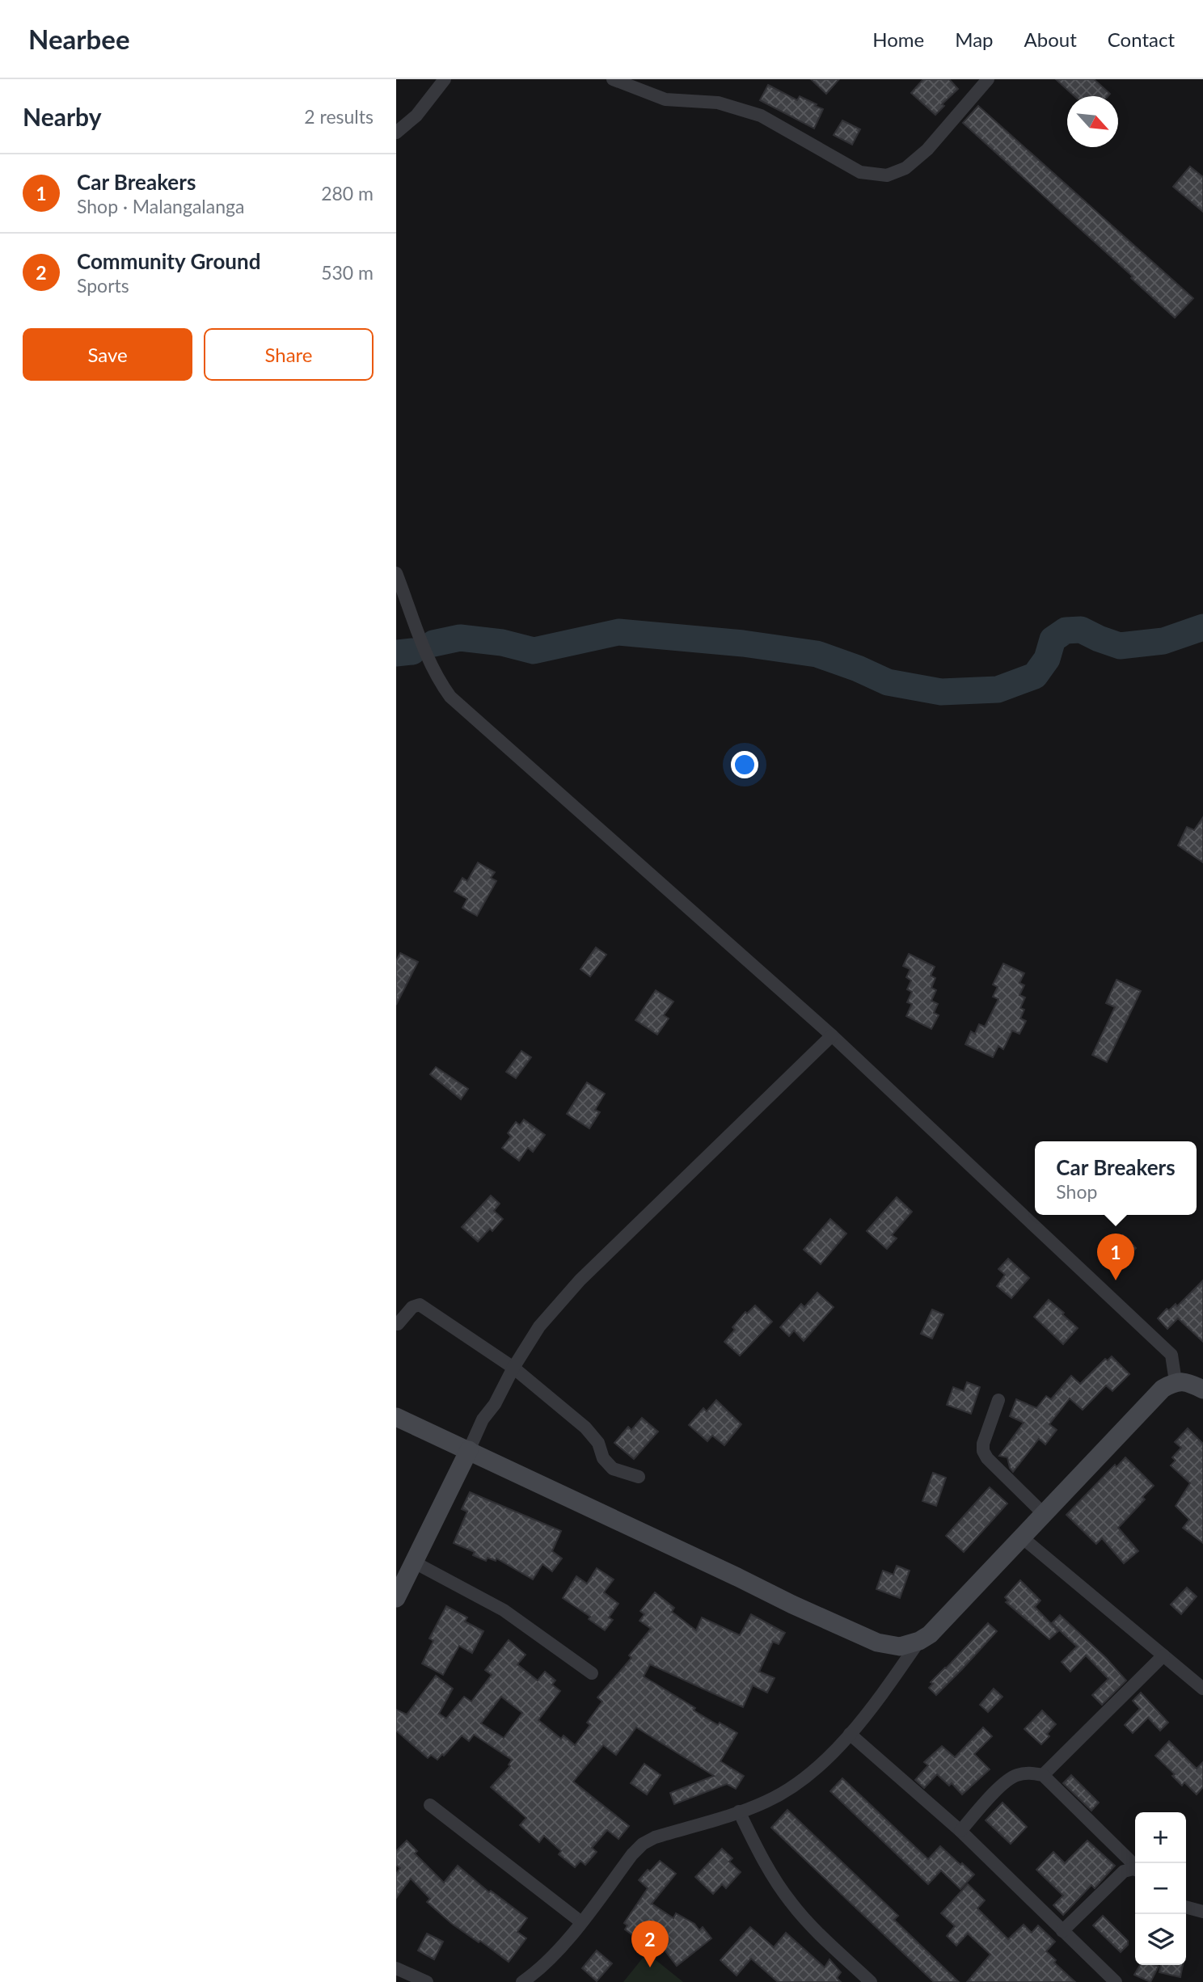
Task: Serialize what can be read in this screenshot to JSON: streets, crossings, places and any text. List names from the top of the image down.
{
  "north": "bottom right",
  "page": {
    "header": "Nearbee",
    "nav": [
      "Home",
      "Map",
      "About",
      "Contact"
    ],
    "heading": ["Nearby", "2 results"],
    "list": [
      {
        "mark": "1",
        "name": "Car Breakers",
        "note": "Shop · Malangalanga",
        "value": "280 m"
      },
      {
        "mark": "2",
        "name": "Community Ground",
        "note": "Sports",
        "value": "530 m"
      }
    ],
    "buttons": ["Save", "Share"],
    "popup": ["Car Breakers", "Shop"],
    "pins": ["1", "2"],
    "map_buttons": ["+", "−"]
  }
}
